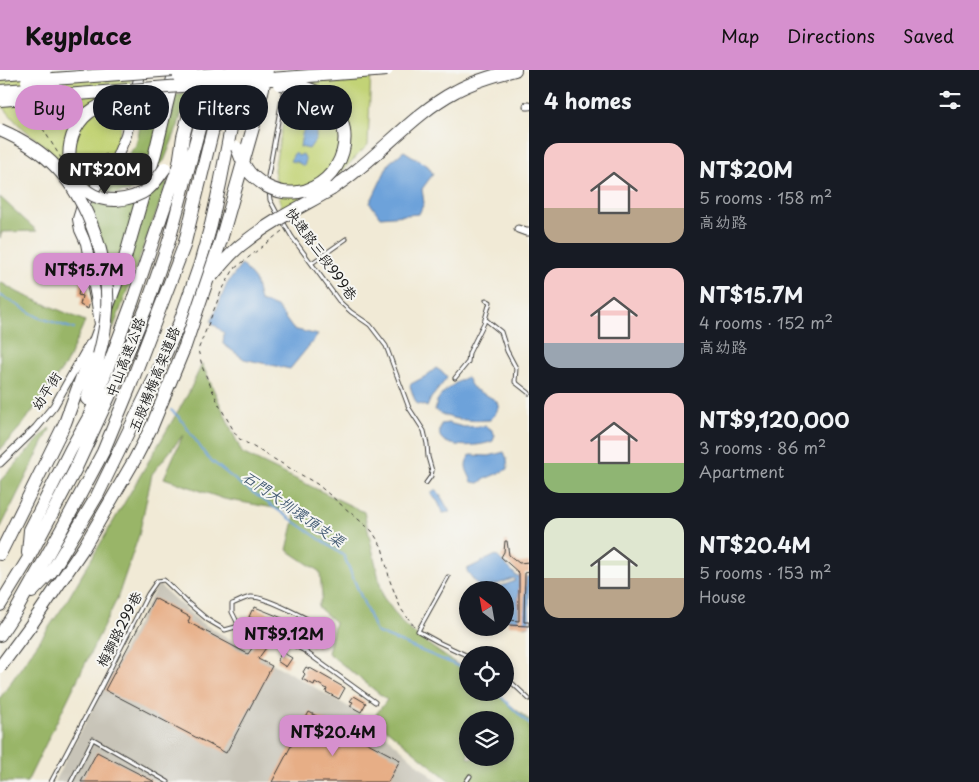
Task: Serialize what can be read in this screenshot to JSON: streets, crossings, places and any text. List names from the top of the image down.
{
  "streets": {
    "highway": ["中山高速公路", "五股楊梅高架道路"],
    "street": ["幼平街"],
    "lane": ["快速路三段999巷", "梅獅路299巷"]
  },
  "water": ["石門大圳環頂支渠"],
  "north": "top left",
  "page": {
    "header": "Keyplace",
    "nav": ["Map", "Directions", "Saved"],
    "heading": "4 homes",
    "chip": [
      "Buy",
      "Rent",
      "Filters",
      "New"
    ],
    "list": [
      {
        "name": "NT$20M",
        "note": "5 rooms · 158 m² · 高幼路"
      },
      {
        "name": "NT$15.7M",
        "note": "4 rooms · 152 m² · 高幼路"
      },
      {
        "name": "NT$9,120,000",
        "note": "3 rooms · 86 m² · Apartment"
      },
      {
        "name": "NT$20.4M",
        "note": "5 rooms · 153 m² · House"
      }
    ],
    "price": [
      "NT$20M",
      "NT$15.7M",
      "NT$9.12M",
      "NT$20.4M"
    ]
  }
}
